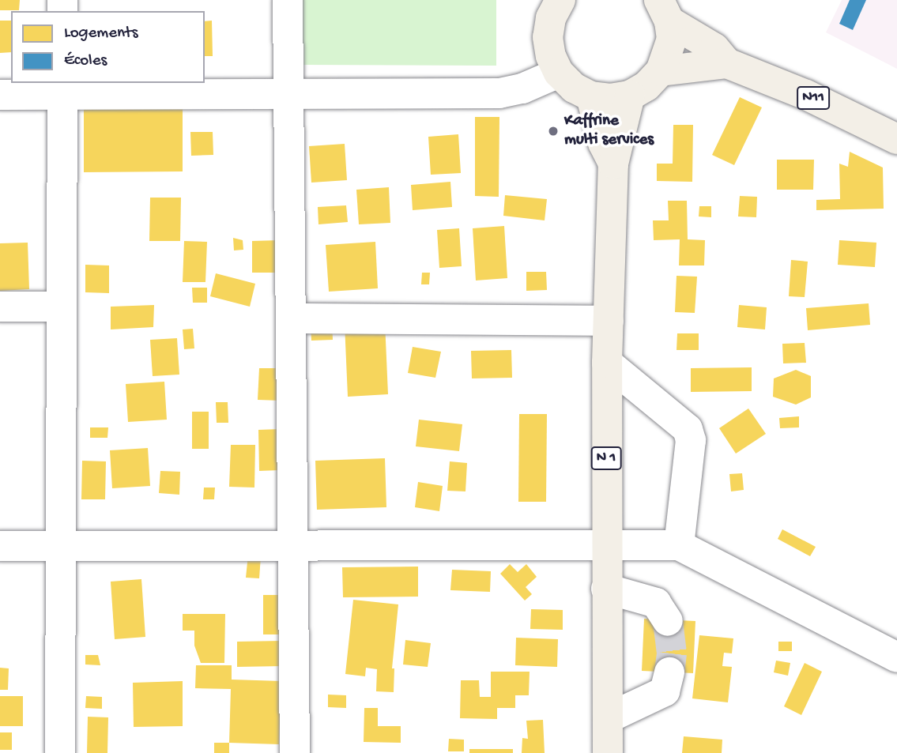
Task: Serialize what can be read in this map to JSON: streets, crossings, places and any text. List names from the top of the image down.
{
  "streets": {
    "main road": ["N11", "N 1"]
  },
  "places": ["Kaffrine multi services"],
  "legend": ["Logements", "Écoles"]
}
